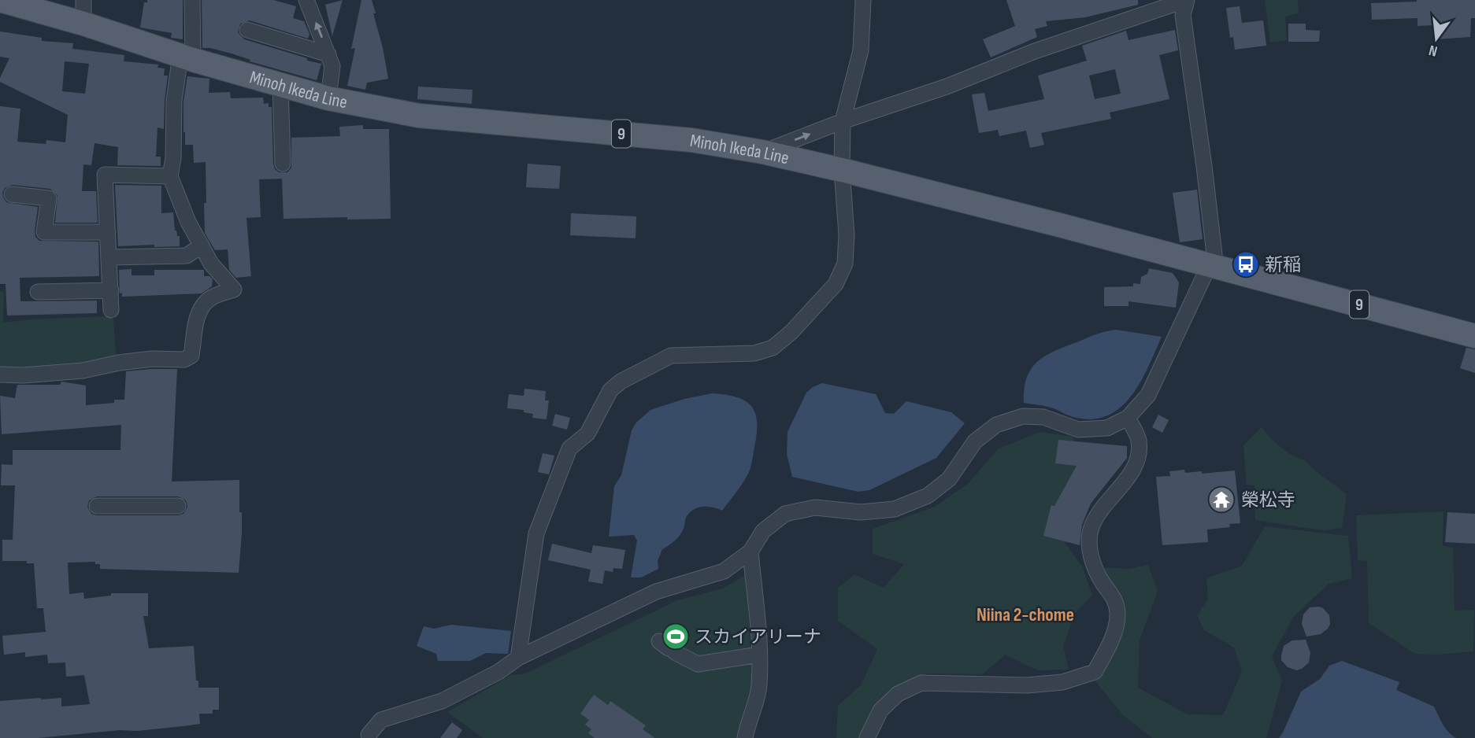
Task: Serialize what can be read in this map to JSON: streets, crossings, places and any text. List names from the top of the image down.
{
  "streets": {
    "main road": ["Minoh Ikeda Line", "9"]
  },
  "districts": ["Niina 2-chome"],
  "places": {
    "bus stop": ["新稲"],
    "temple": ["榮松寺"],
    "sports": ["スカイアリーナ"]
  },
  "north": "bottom"
}
